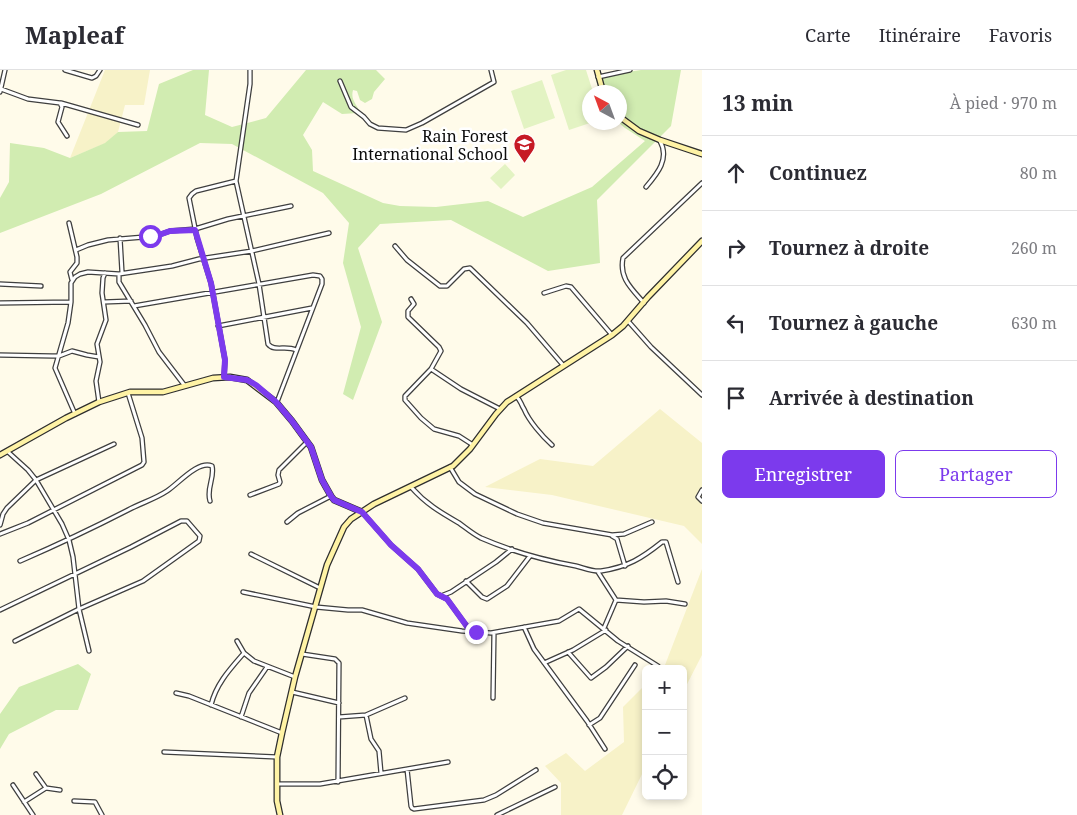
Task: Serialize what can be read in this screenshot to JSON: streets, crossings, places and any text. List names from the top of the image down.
{
  "places": {
    "school or university": ["Rain Forest International School"]
  },
  "north": "top left",
  "page": {
    "header": "Mapleaf",
    "nav": ["Carte", "Itinéraire", "Favoris"],
    "heading": ["13 min", "À pied · 970 m"],
    "list": [
      ["Continuez", "80 m"],
      ["Tournez à droite", "260 m"],
      ["Tournez à gauche", "630 m"],
      "Arrivée à destination"
    ],
    "buttons": ["Enregistrer", "Partager"],
    "map_buttons": ["+", "−"]
  }
}
